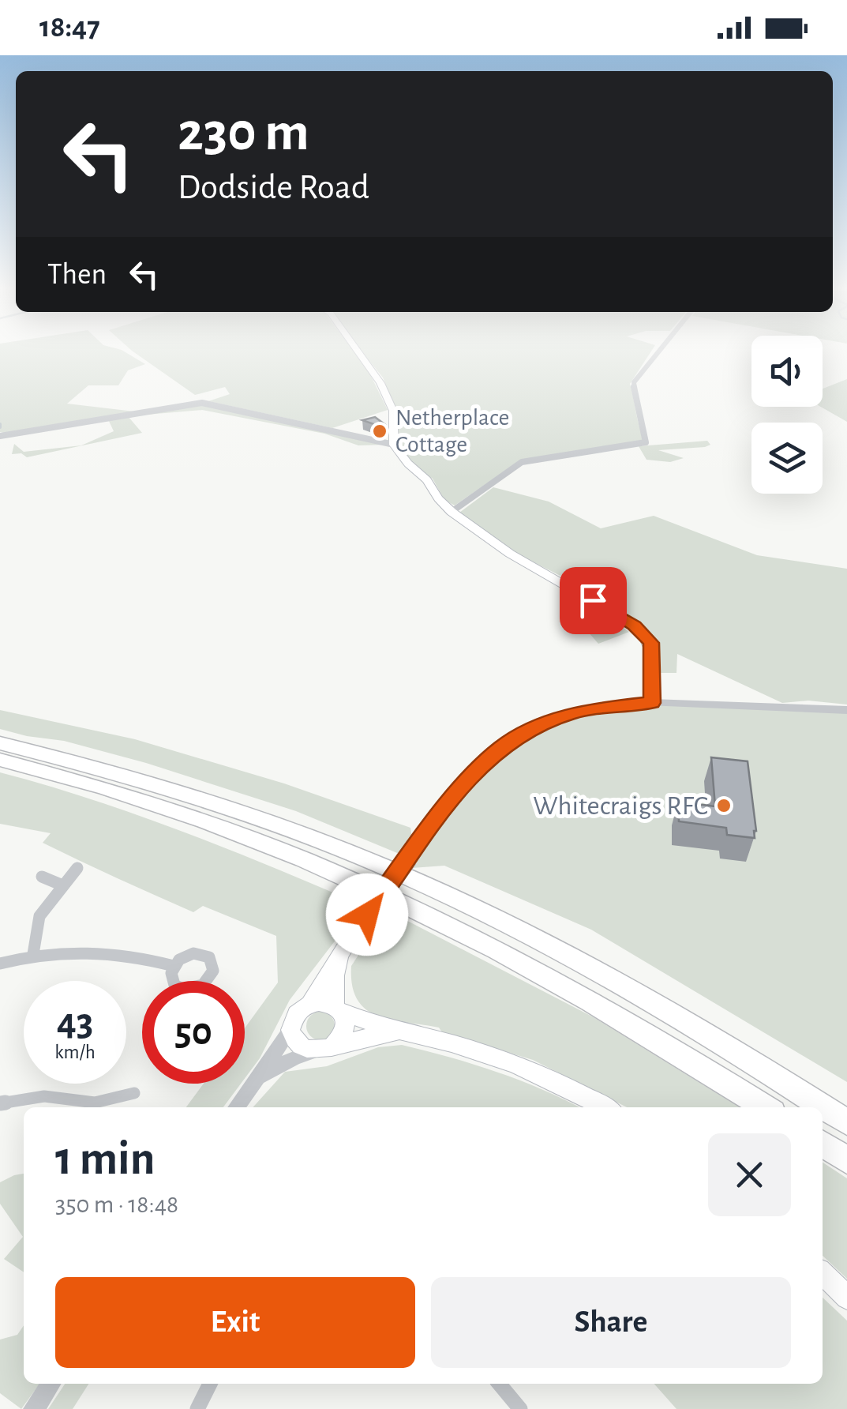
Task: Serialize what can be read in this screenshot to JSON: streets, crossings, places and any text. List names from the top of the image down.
{
  "places": ["Netherplace Cottage", "Whitecraigs RFC"],
  "page": {
    "status": "18:47",
    "turn": ["230 m", "Dodside Road"],
    "then": "Then",
    "speed": "43 km/h",
    "limit": "50",
    "heading": ["1 min", "350 m · 18:48"],
    "buttons": ["Exit", "Share"]
  }
}
